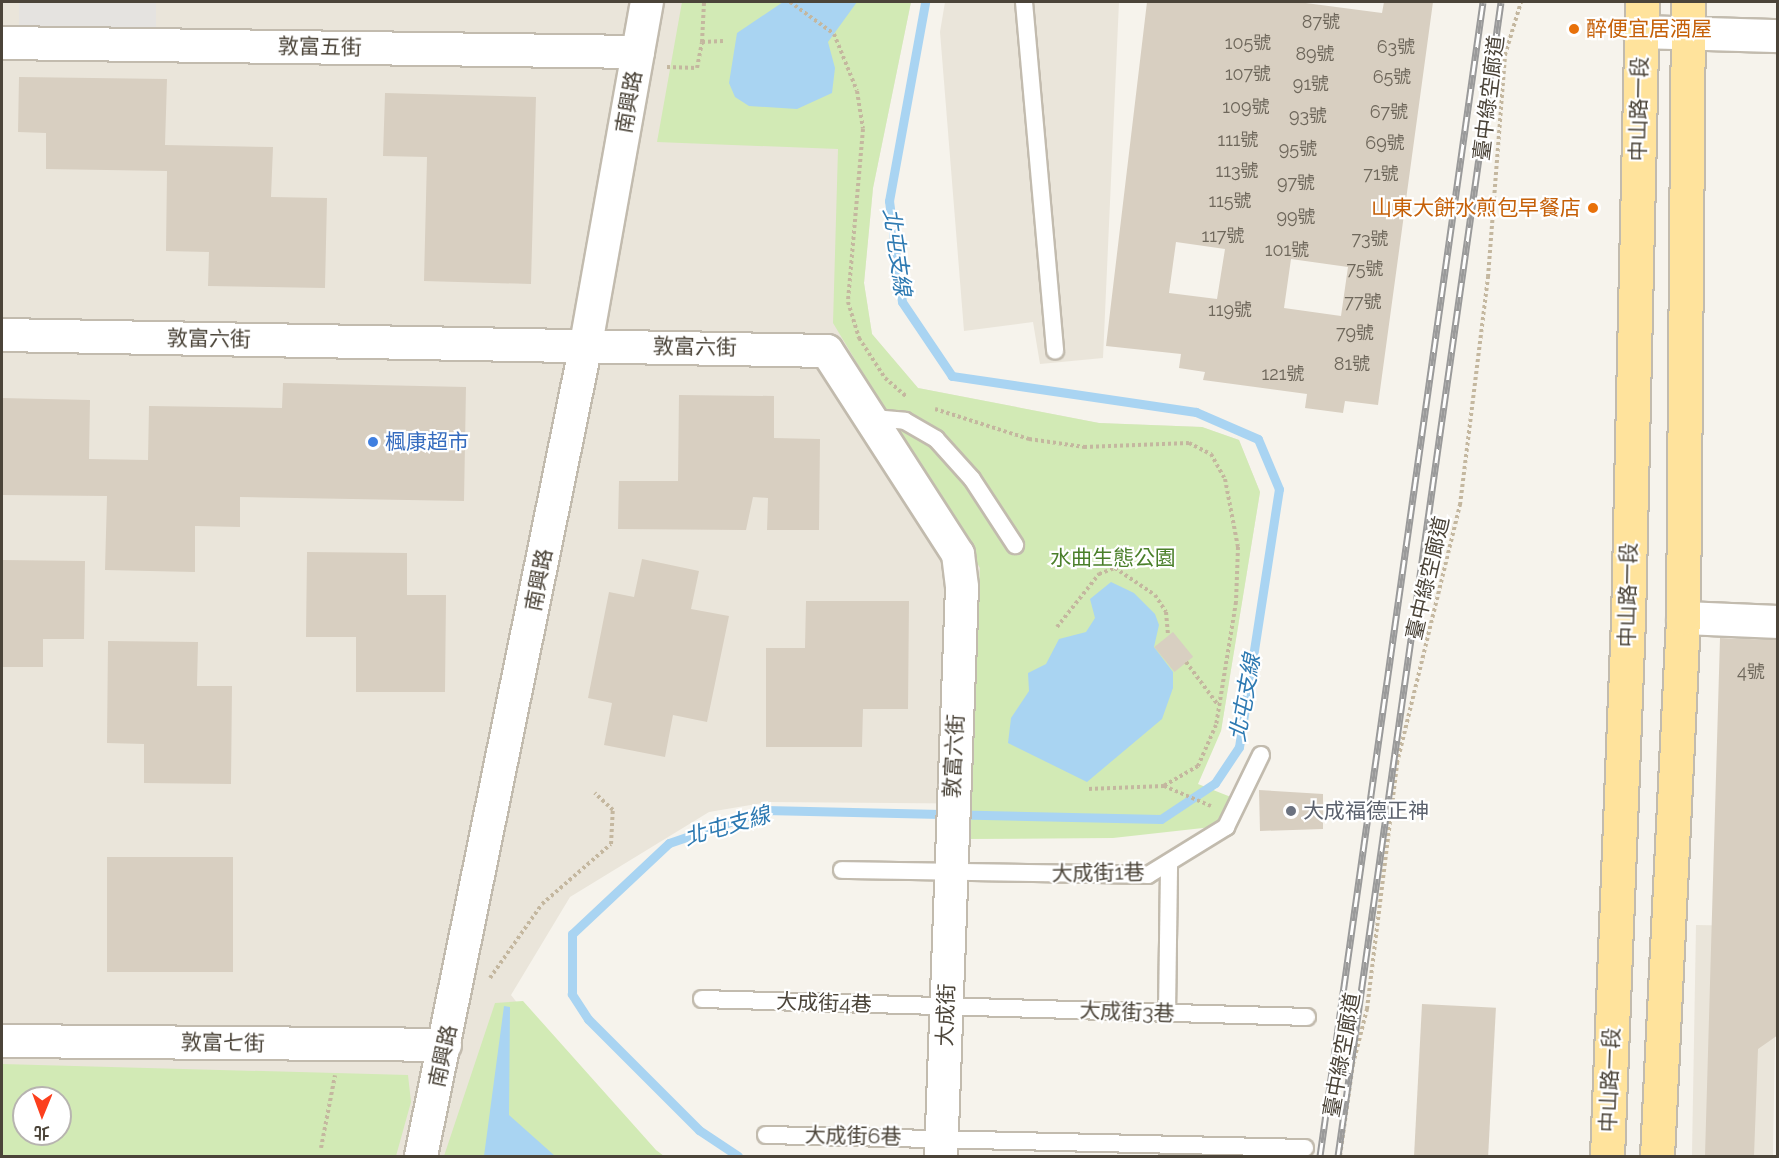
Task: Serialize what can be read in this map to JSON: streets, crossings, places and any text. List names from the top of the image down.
{
  "streets": {
    "main road": ["中山路一段"],
    "street": [
      "敦富五街",
      "南興路",
      "敦富六街",
      "大成街",
      "敦富七街"
    ],
    "lane": [
      "大成街1巷",
      "大成街4巷",
      "大成街3巷",
      "大成街6巷"
    ],
    "path": ["臺中綠空廊道"]
  },
  "crossings": [
    ["敦富五街", "南興路"],
    ["南興路", "敦富六街"],
    ["南興路", "敦富七街"],
    ["敦富六街", "大成街1巷"],
    ["敦富六街", "大成街"],
    ["大成街1巷", "大成街"],
    ["大成街4巷", "大成街3巷"],
    ["大成街4巷", "大成街"],
    ["大成街3巷", "大成街"],
    ["大成街", "大成街6巷"]
  ],
  "water": ["北屯支線"],
  "parks": ["水曲生態公園"],
  "places": [
    "醉便宜居酒屋",
    "山東大餅水煎包早餐店",
    "楓康超市",
    "大成福德正神"
  ],
  "house_numbers": [
    "87號",
    "105號",
    "63號",
    "89號",
    "107號",
    "65號",
    "91號",
    "109號",
    "67號",
    "93號",
    "111號",
    "69號",
    "95號",
    "113號",
    "71號",
    "97號",
    "115號",
    "99號",
    "117號",
    "73號",
    "101號",
    "75號",
    "77號",
    "119號",
    "79號",
    "81號",
    "121號",
    "4號"
  ],
  "north": "bottom"
}
